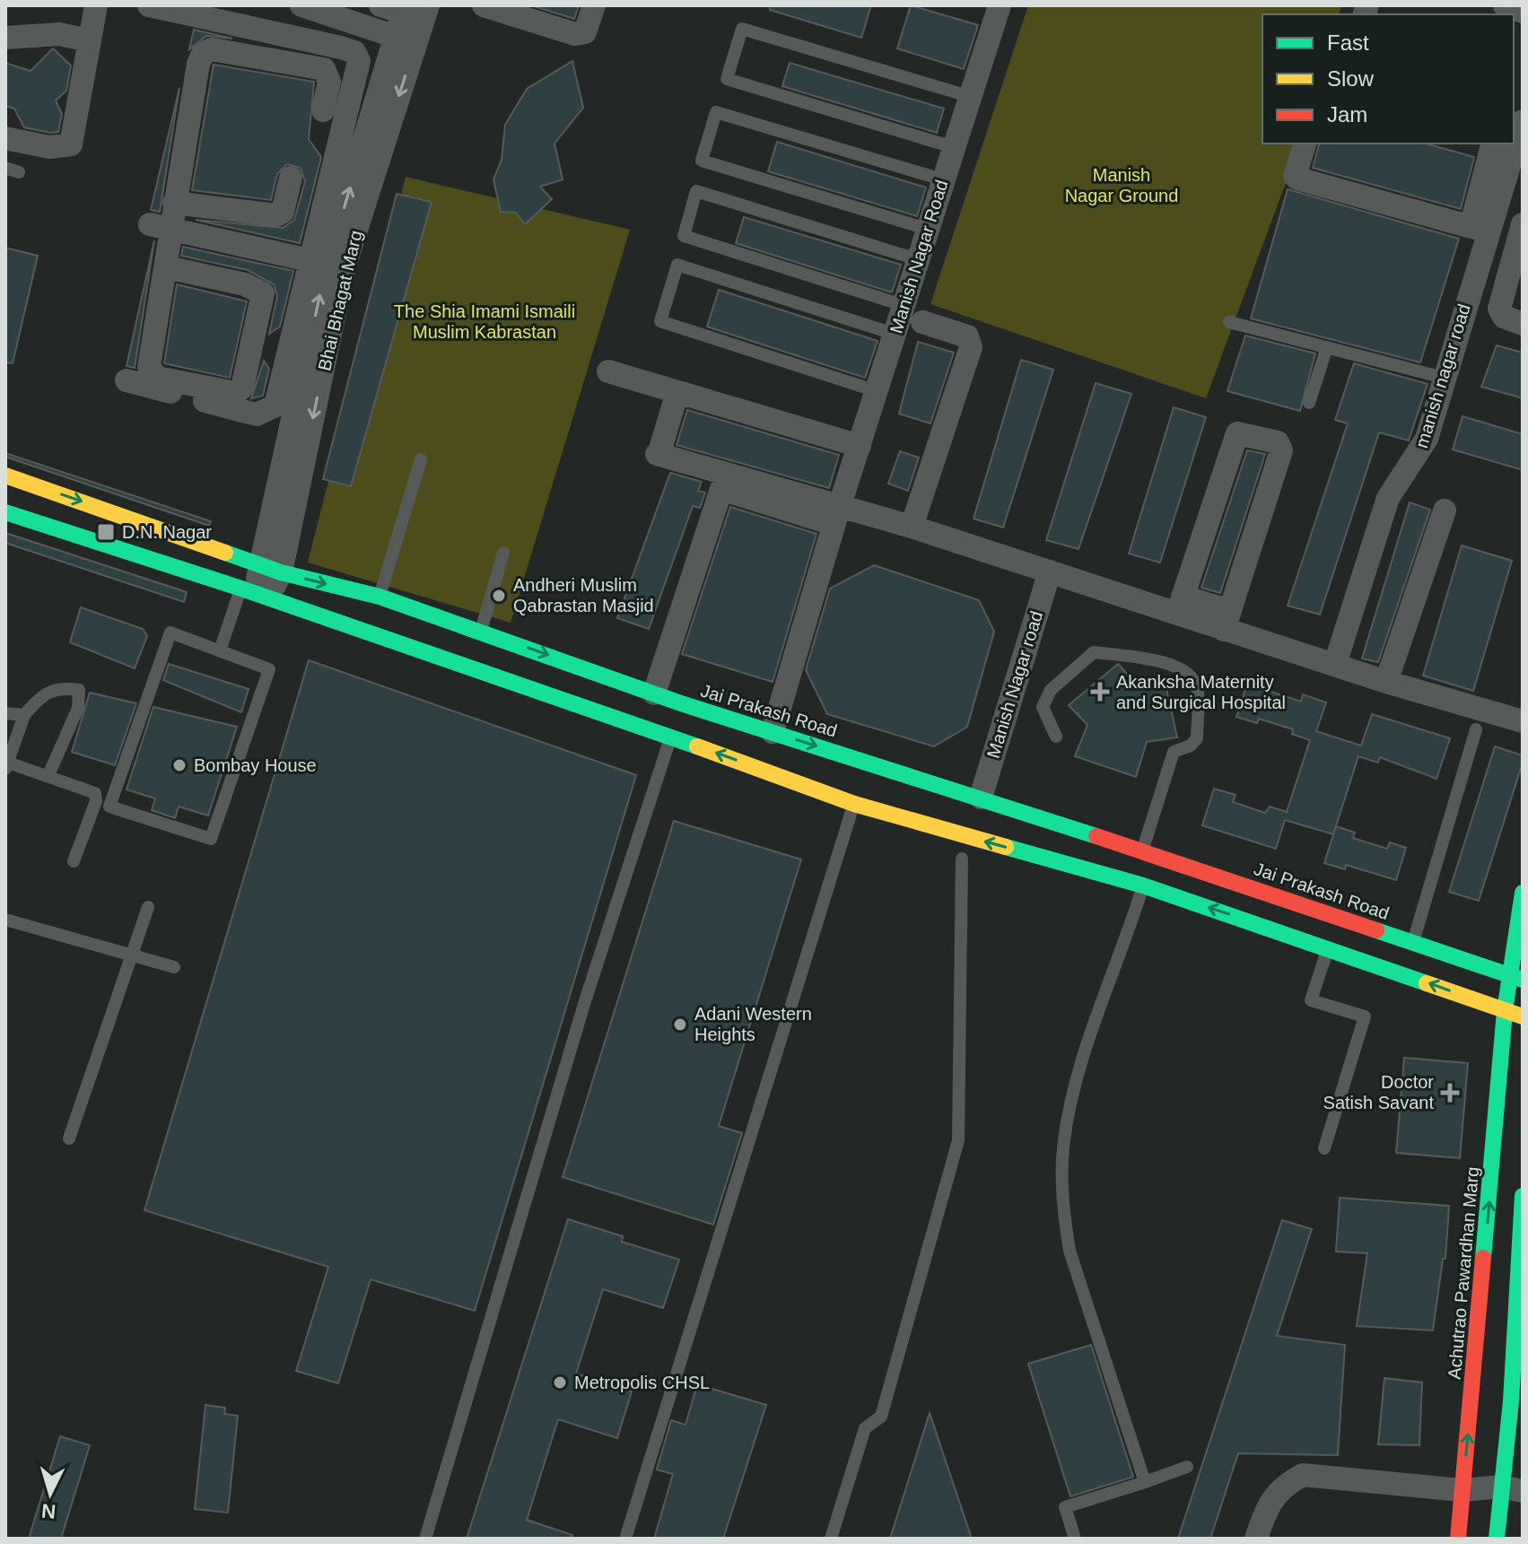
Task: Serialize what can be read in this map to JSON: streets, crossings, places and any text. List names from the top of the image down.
{
  "streets": {
    "main road": ["Jai Prakash Road", "Achutrao Pawardhan Marg"],
    "street": [
      "Manish Nagar Road",
      "Bhai Bhagat Marg",
      "manish nagar road",
      "Manish Nagar road"
    ]
  },
  "crossings": [
    ["Manish Nagar Road", "Jai Prakash Road"],
    ["Manish Nagar road", "Jai Prakash Road"],
    ["Jai Prakash Road", "Achutrao Pawardhan Marg"]
  ],
  "parks": ["Manish Nagar Ground", "The Shia Imami Ismaili Muslim Kabrastan"],
  "places": {
    "transit": ["D.N. Nagar"],
    "other": [
      "Andheri Muslim Qabrastan Masjid",
      "Bombay House",
      "Adani Western Heights",
      "Metropolis CHSL"
    ],
    "health": ["Akanksha Maternity and Surgical Hospital", "Doctor Satish Savant"]
  },
  "legend": ["Fast", "Slow", "Jam"],
  "north": "bottom"
}
